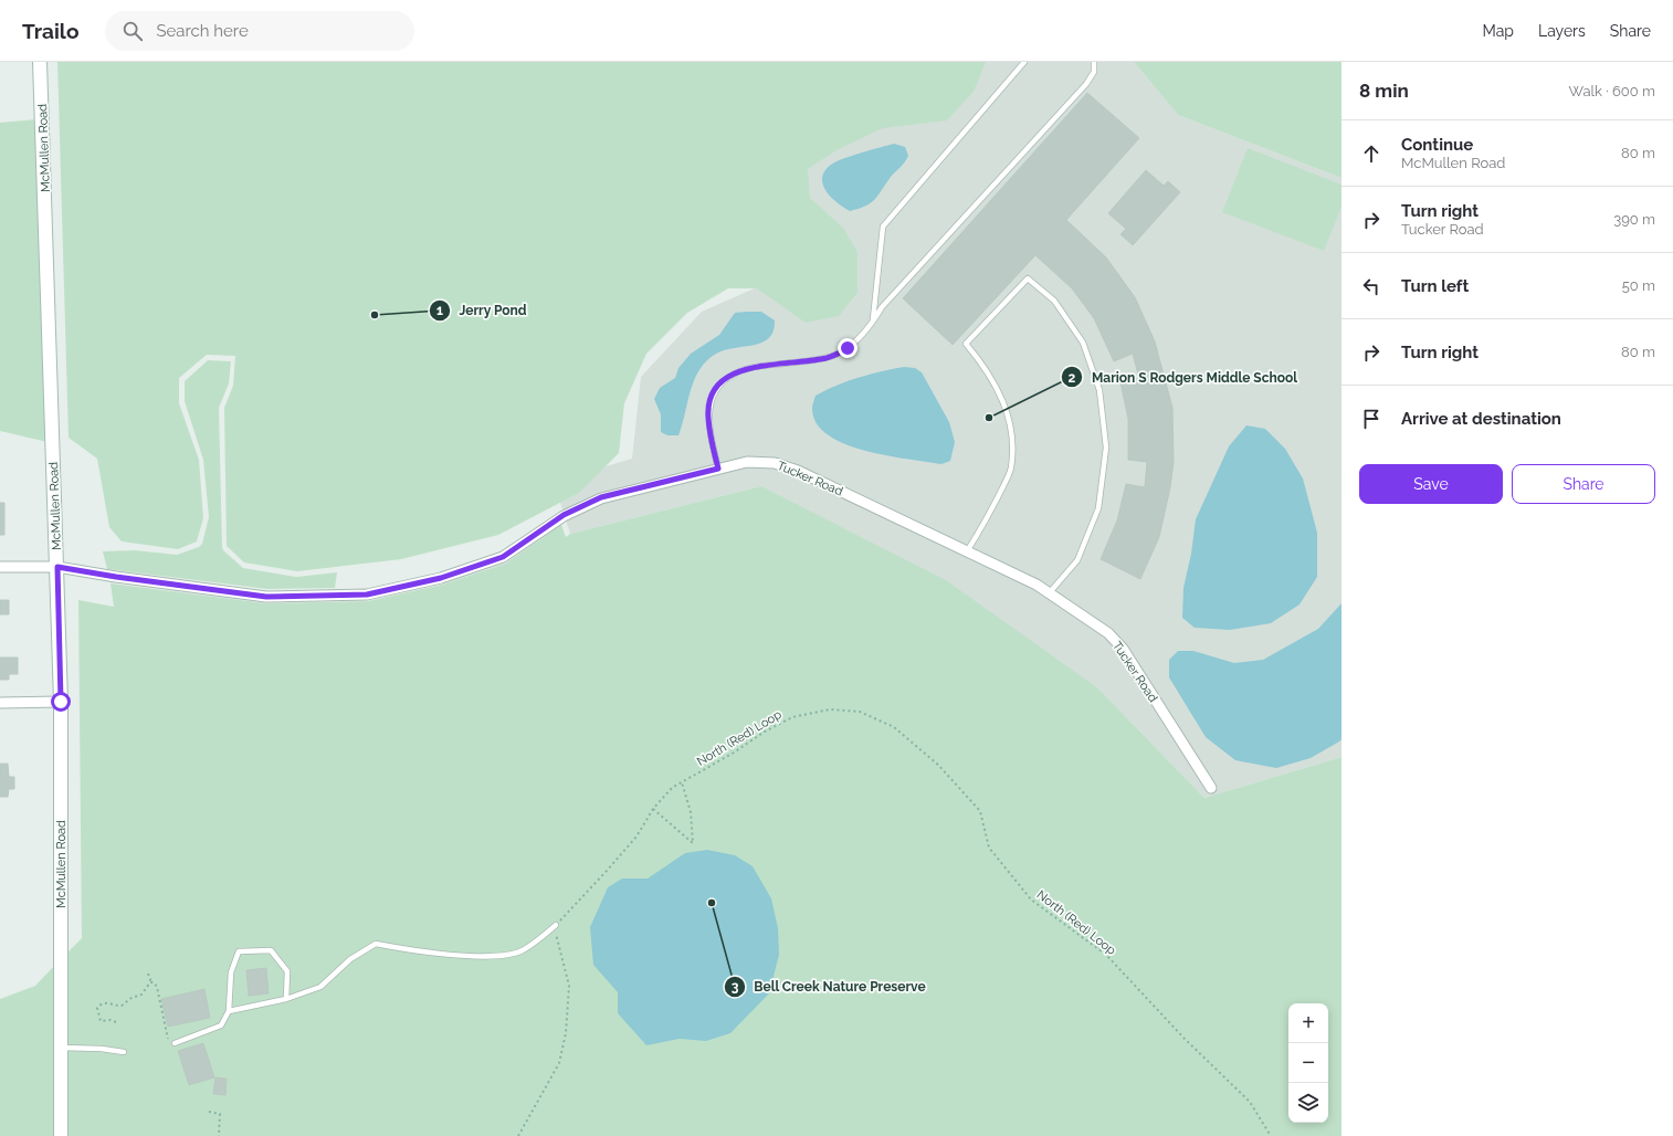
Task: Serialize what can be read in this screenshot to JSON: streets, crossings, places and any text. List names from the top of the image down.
{
  "streets": {
    "street": ["McMullen Road", "Tucker Road"],
    "path": ["North (Red) Loop"]
  },
  "crossings": [
    ["McMullen Road", "Tucker Road"]
  ],
  "places": ["Jerry Pond", "Marion S Rodgers Middle School", "Bell Creek Nature Preserve"],
  "page": {
    "header": "Trailo",
    "search": "Search here",
    "nav": ["Map", "Layers", "Share"],
    "heading": ["8 min", "Walk · 600 m"],
    "list": [
      ["Continue", "McMullen Road", "80 m"],
      ["Turn right", "Tucker Road", "390 m"],
      ["Turn left", "50 m"],
      ["Turn right", "80 m"],
      "Arrive at destination"
    ],
    "buttons": ["Save", "Share"],
    "map_buttons": ["+", "−"]
  }
}
